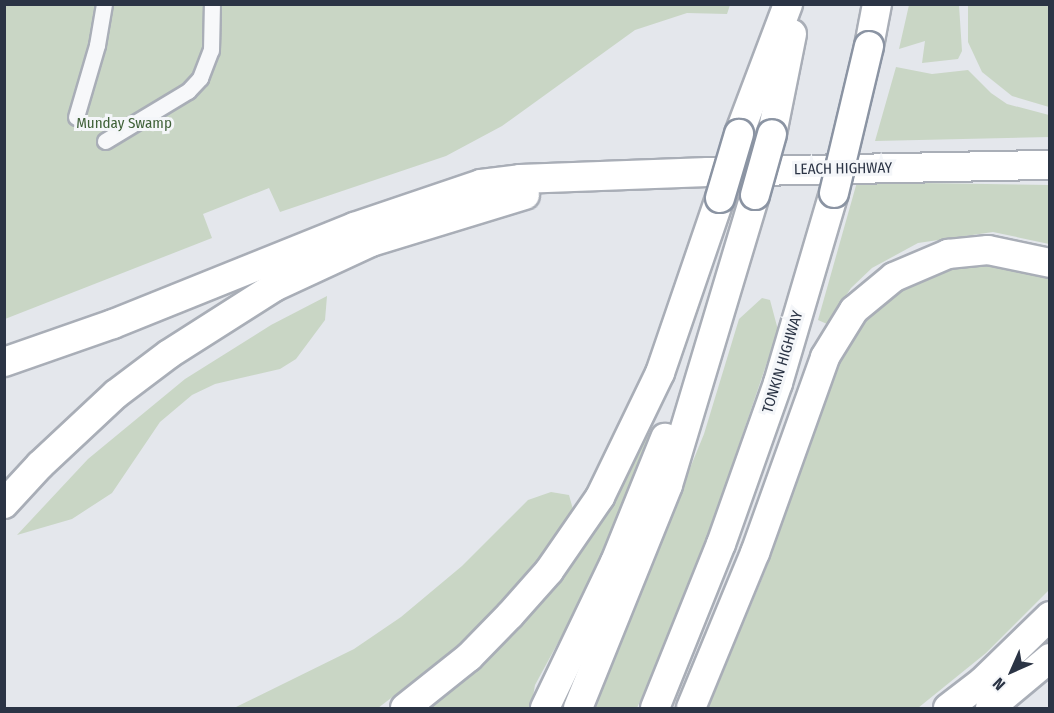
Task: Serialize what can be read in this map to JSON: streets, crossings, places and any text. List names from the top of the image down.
{
  "streets": {
    "highway": ["LEACH HIGHWAY", "TONKIN HIGHWAY"]
  },
  "parks": ["Munday Swamp"],
  "north": "bottom left"
}
